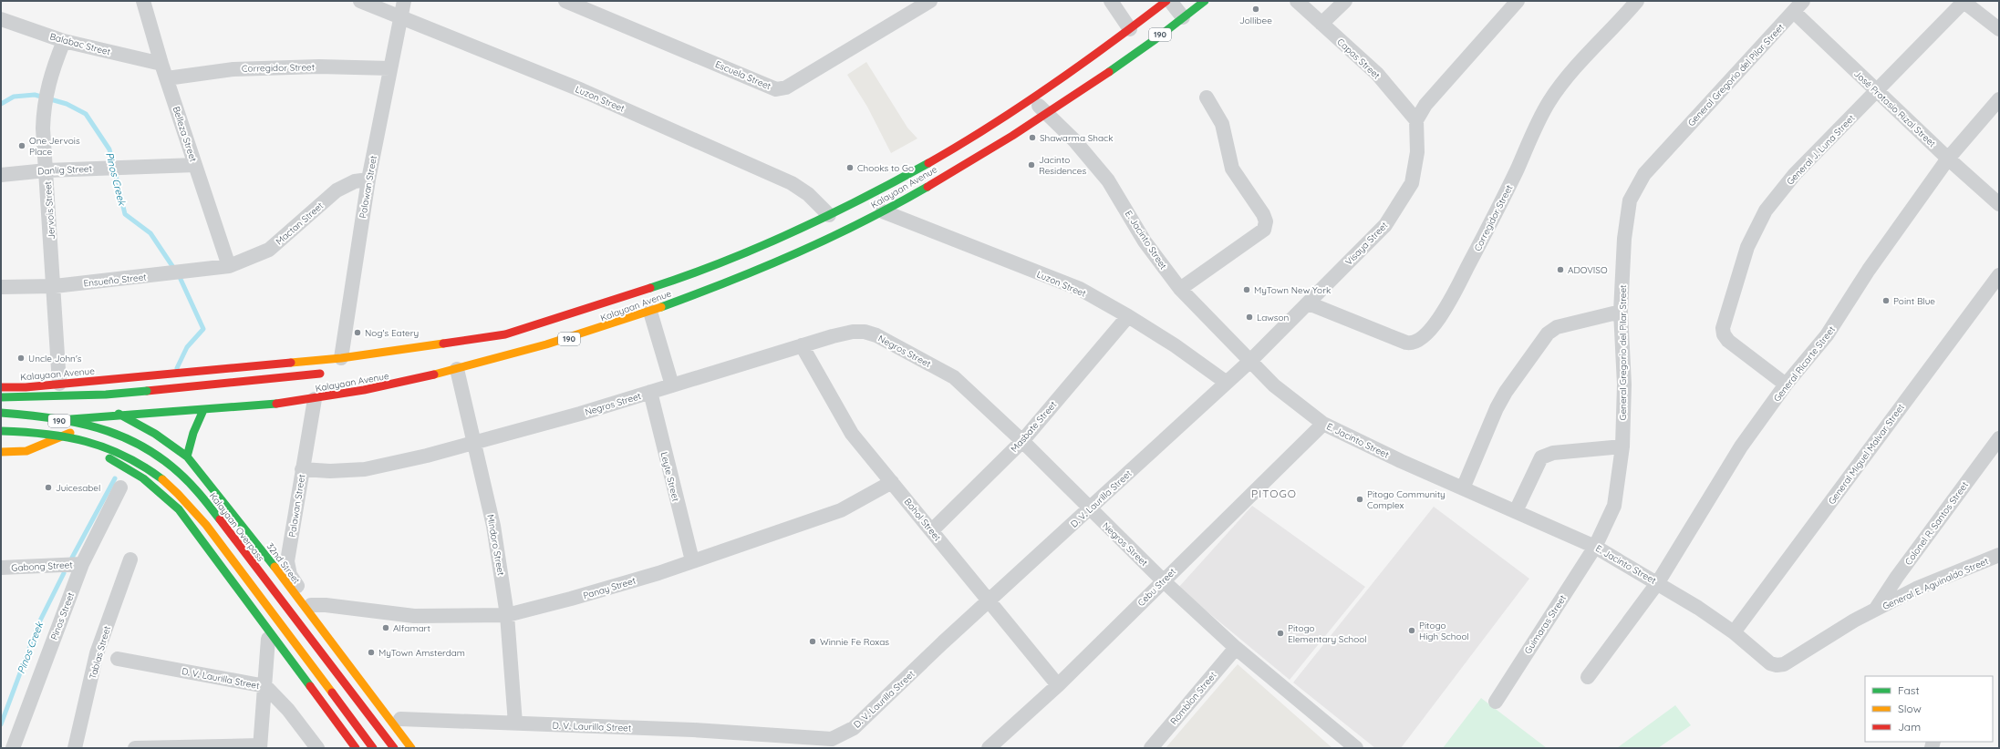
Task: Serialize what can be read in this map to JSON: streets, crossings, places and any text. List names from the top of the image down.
{
  "streets": {
    "main road": [
      "190",
      "Kalayaan Avenue",
      "Kalayaan Overpass",
      "32nd Street"
    ],
    "street": [
      "Balabac Street",
      "Capas Street",
      "Corregidor Street",
      "Escuela Street",
      "General Gregorio del Pilar Street",
      "Luzon Street",
      "José Protasio Rizal Street",
      "Belleza Street",
      "General J. Luna Street",
      "Danlig Street",
      "Palawan Street",
      "Jervois Street",
      "Mactan Street",
      "E. Jacinto Street",
      "Visaya Street",
      "Ensueño Street",
      "Negros Street",
      "General Ricarte Street",
      "Masbate Street",
      "General Miguel Malvar Street",
      "Leyte Street",
      "D. V. Laurilla Street",
      "Bohol Street",
      "Colonel R. Santos Street",
      "Mindoro Street",
      "Gabong Street",
      "General E. Aguinaldo Street",
      "Cebu Street",
      "Panay Street",
      "Pinos Street",
      "Guimaras Street",
      "Tablas Street",
      "Romblon Street"
    ]
  },
  "crossings": [
    ["Balabac Street", "Belleza Street"],
    ["Balabac Street", "Jervois Street"],
    ["Capas Street", "Visaya Street"],
    ["Corregidor Street", "Belleza Street"],
    ["Corregidor Street", "Palawan Street"],
    ["Corregidor Street", "Visaya Street"],
    ["General Gregorio del Pilar Street", "José Protasio Rizal Street"],
    ["General Gregorio del Pilar Street", "E. Jacinto Street"],
    ["General Gregorio del Pilar Street", "Guimaras Street"],
    ["Luzon Street", "Palawan Street"],
    ["Luzon Street", "Kalayaan Avenue"],
    ["Luzon Street", "Masbate Street"],
    ["Luzon Street", "D. V. Laurilla Street"],
    ["José Protasio Rizal Street", "General J. Luna Street"],
    ["José Protasio Rizal Street", "General Ricarte Street"],
    ["Belleza Street", "Danlig Street"],
    ["Belleza Street", "Mactan Street"],
    ["Belleza Street", "Ensueño Street"],
    ["General J. Luna Street", "General Ricarte Street"],
    ["Danlig Street", "Jervois Street"],
    ["Palawan Street", "Kalayaan Avenue"],
    ["Palawan Street", "Mactan Street"],
    ["Palawan Street", "Negros Street"],
    ["Palawan Street", "Panay Street"],
    ["Kalayaan Avenue", "Jervois Street"],
    ["Kalayaan Avenue", "E. Jacinto Street"],
    ["Kalayaan Avenue", "Mindoro Street"],
    ["Kalayaan Avenue", "32nd Street"],
    ["Jervois Street", "Ensueño Street"],
    ["Jervois Street", "32nd Street"],
    ["Mactan Street", "Ensueño Street"],
    ["E. Jacinto Street", "Visaya Street"],
    ["E. Jacinto Street", "General Ricarte Street"],
    ["E. Jacinto Street", "General Miguel Malvar Street"],
    ["E. Jacinto Street", "D. V. Laurilla Street"],
    ["E. Jacinto Street", "General E. Aguinaldo Street"],
    ["E. Jacinto Street", "Cebu Street"],
    ["E. Jacinto Street", "Guimaras Street"],
    ["Visaya Street", "D. V. Laurilla Street"],
    ["Negros Street", "Masbate Street"],
    ["Negros Street", "Leyte Street"],
    ["Negros Street", "D. V. Laurilla Street"],
    ["Negros Street", "Bohol Street"],
    ["Negros Street", "Mindoro Street"],
    ["Negros Street", "Cebu Street"],
    ["Negros Street", "Romblon Street"],
    ["Masbate Street", "Bohol Street"],
    ["Leyte Street", "Panay Street"],
    ["D. V. Laurilla Street", "Bohol Street"],
    ["D. V. Laurilla Street", "Mindoro Street"],
    ["Bohol Street", "Cebu Street"],
    ["Bohol Street", "Panay Street"],
    ["Colonel R. Santos Street", "General E. Aguinaldo Street"],
    ["Mindoro Street", "Panay Street"],
    ["Gabong Street", "Pinos Street"]
  ],
  "districts": ["PITOGO"],
  "water": ["Pinos Creek"],
  "places": [
    "Jollibee",
    "Shawarma Shack",
    "One Jervois Place",
    "Jacinto Residences",
    "Chooks to Go",
    "ADOVISO",
    "MyTown New York",
    "Point Blue",
    "Lawson",
    "Nog's Eatery",
    "Uncle John's",
    "Juicesabel",
    "Pitogo Community Complex",
    "Alfamart",
    "Pitogo High School",
    "Pitogo Elementary School",
    "Winnie Fe Roxas",
    "MyTown Amsterdam"
  ],
  "legend": ["Fast", "Slow", "Jam"]
}
